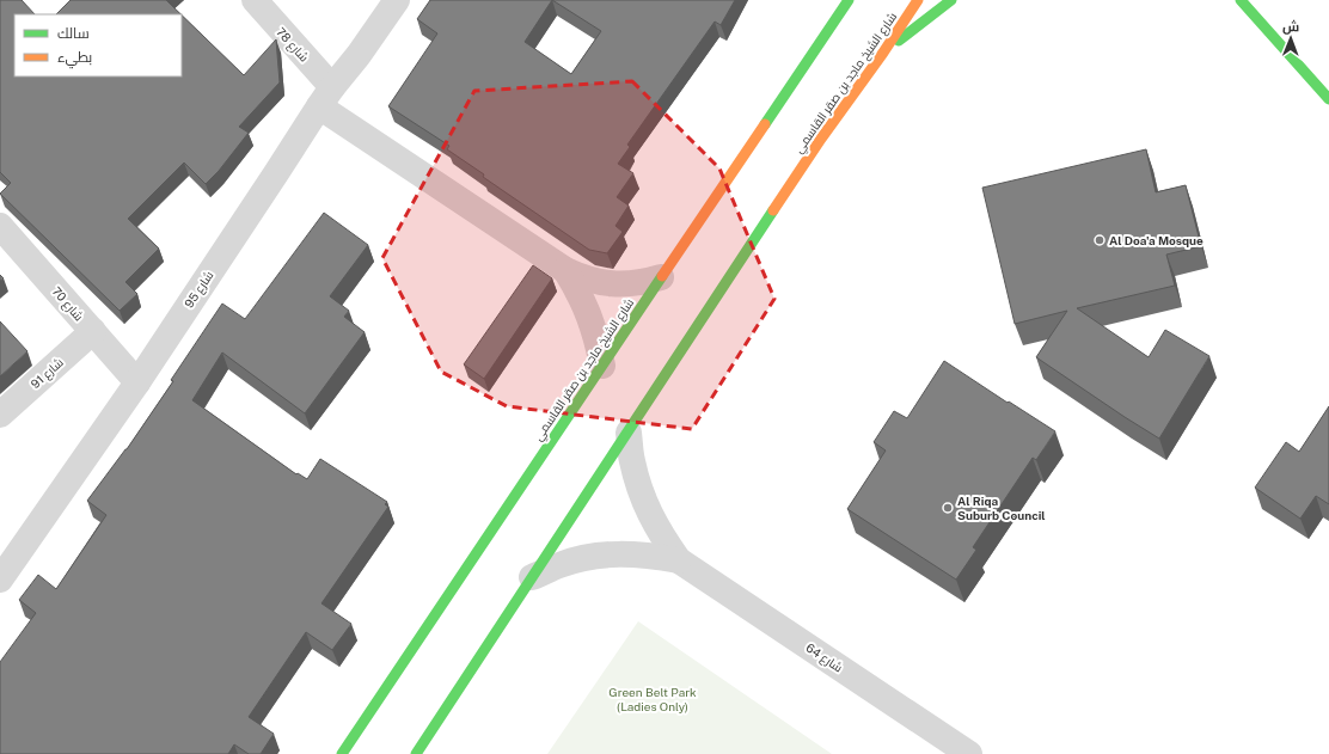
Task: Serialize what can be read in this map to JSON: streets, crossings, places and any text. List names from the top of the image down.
{
  "streets": {
    "main road": ["شارع الشيخ ماجد بن صقر القاسمي"],
    "street": [
      "شارع 78",
      "شارع 95",
      "شارع 70",
      "شارع 91",
      "شارع 64"
    ]
  },
  "crossings": [
    ["شارع 78", "شارع 95"],
    ["شارع الشيخ ماجد بن صقر القاسمي", "شارع 64"],
    ["شارع 95", "شارع 70"],
    ["شارع 70", "شارع 91"]
  ],
  "parks": ["Green Belt Park (Ladies Only)"],
  "places": ["Al Doa'a Mosque", "Al Riqa Suburb Council"],
  "legend": ["سالك", "بطيء"],
  "north": "top"
}
